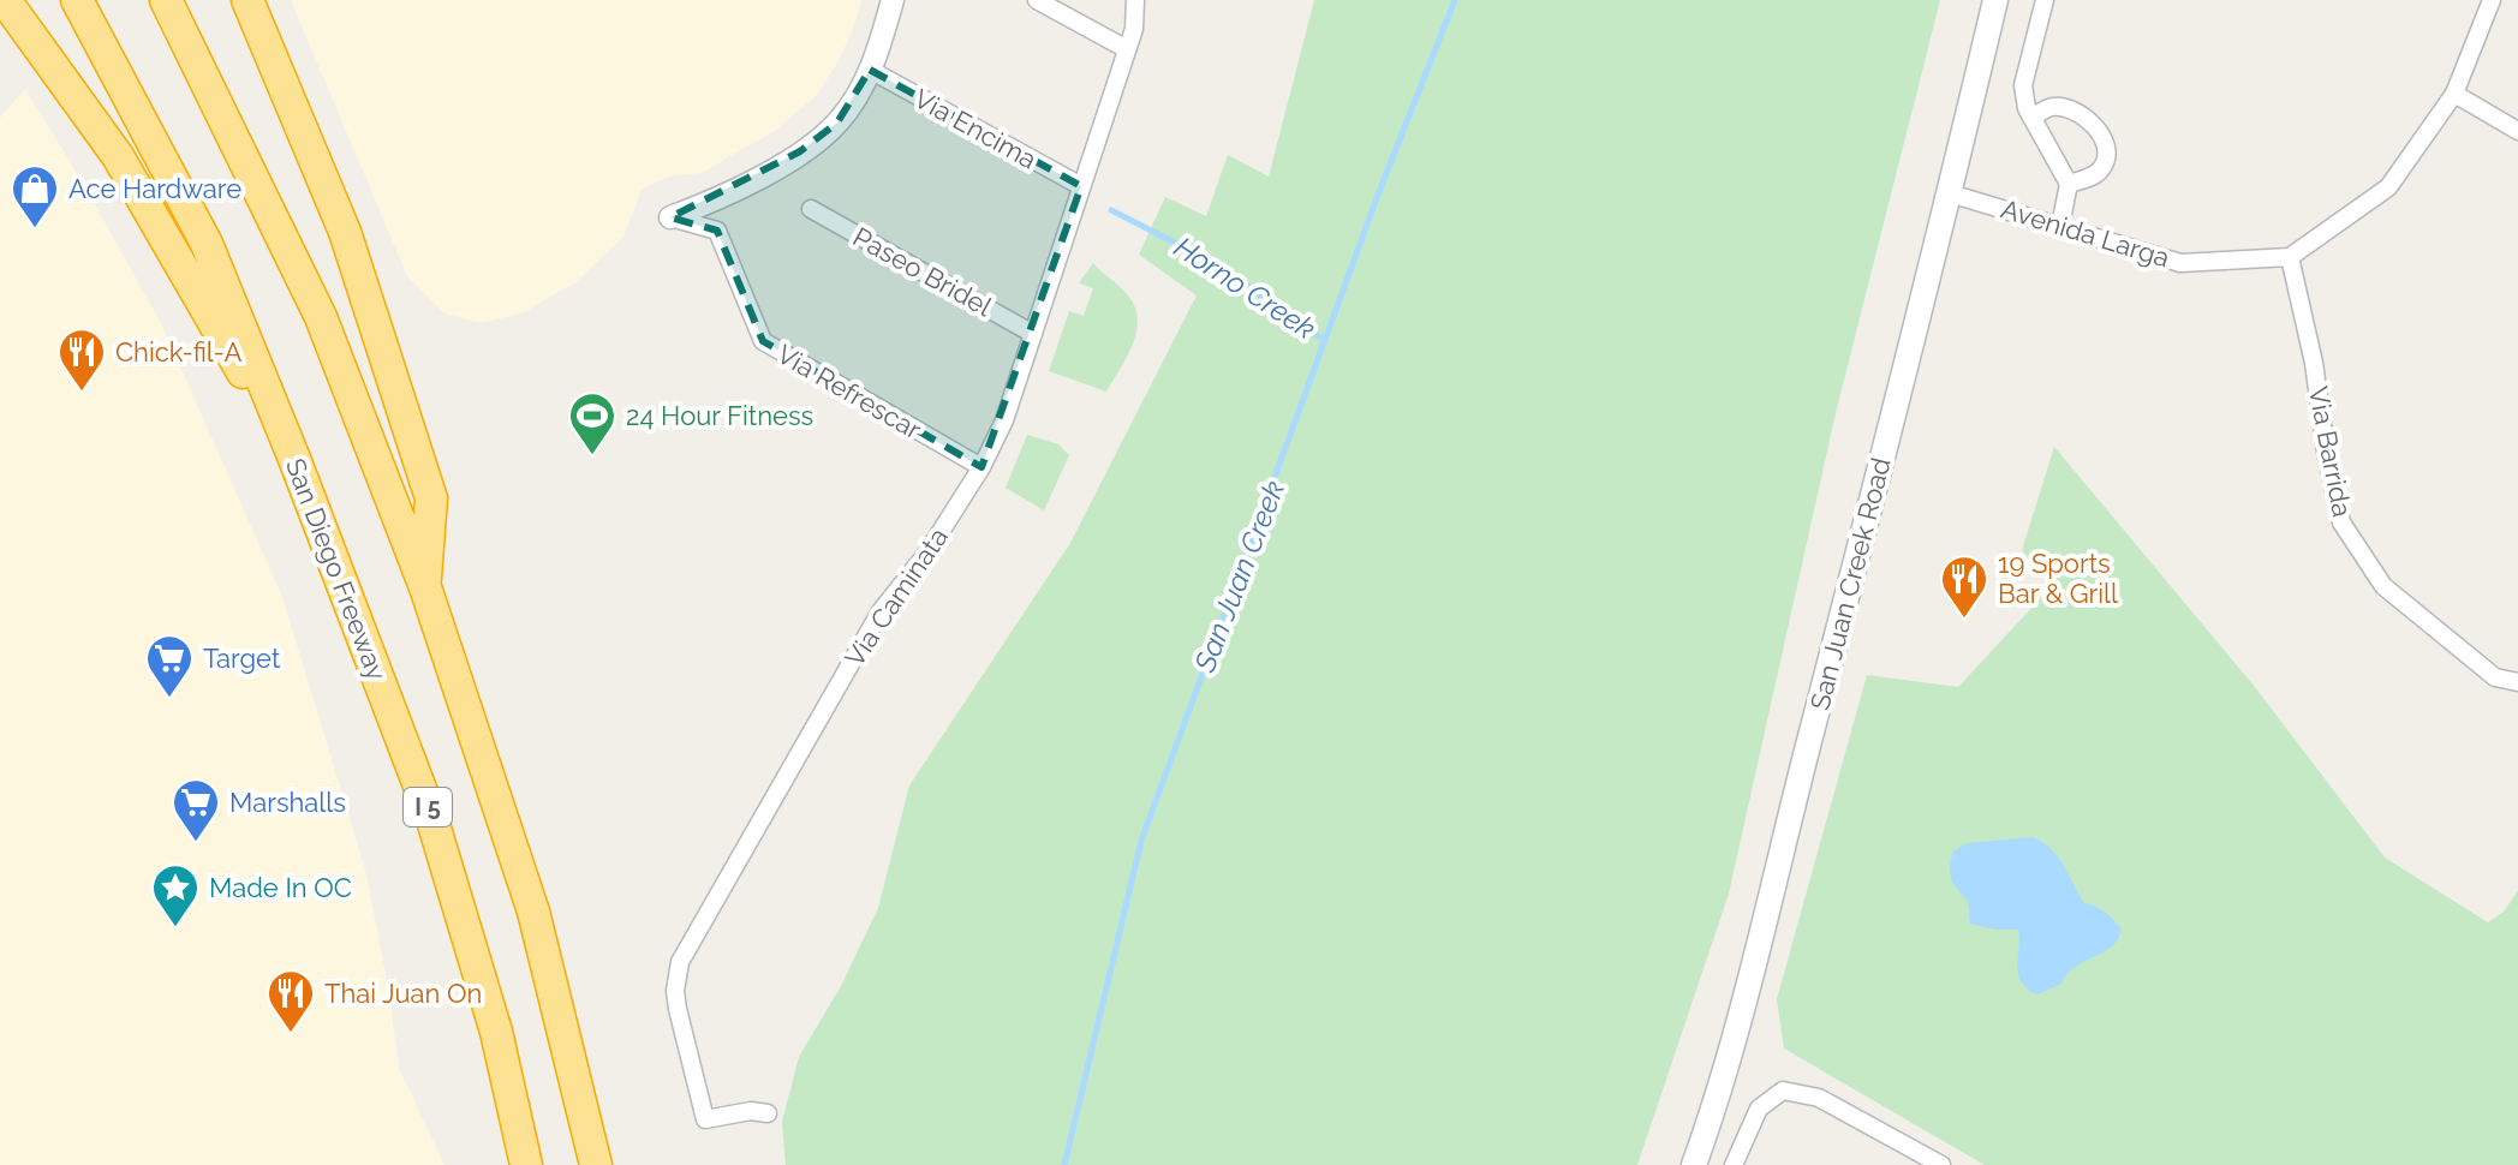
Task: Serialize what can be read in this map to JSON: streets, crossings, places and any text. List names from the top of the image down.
{
  "streets": {
    "highway": ["San Diego Freeway", "I 5"],
    "main road": ["San Juan Creek Road"],
    "street": [
      "Via Encima",
      "Avenida Larga",
      "Paseo Bridel",
      "Via Refrescar",
      "Via Barrida",
      "Via Caminata"
    ]
  },
  "crossings": [
    ["Via Encima", "Via Caminata"],
    ["Avenida Larga", "Via Barrida"],
    ["Avenida Larga", "San Juan Creek Road"],
    ["Paseo Bridel", "Via Caminata"],
    ["Via Refrescar", "Via Caminata"]
  ],
  "water": ["Horno Creek", "San Juan Creek"],
  "places": {
    "shop": ["Ace Hardware"],
    "restaurant": ["Chick-fil-A", "19 Sports Bar & Grill", "Thai Juan On"],
    "sports": ["24 Hour Fitness"],
    "supermarket": ["Target", "Marshalls"],
    "place": ["Made In OC"]
  }
}
